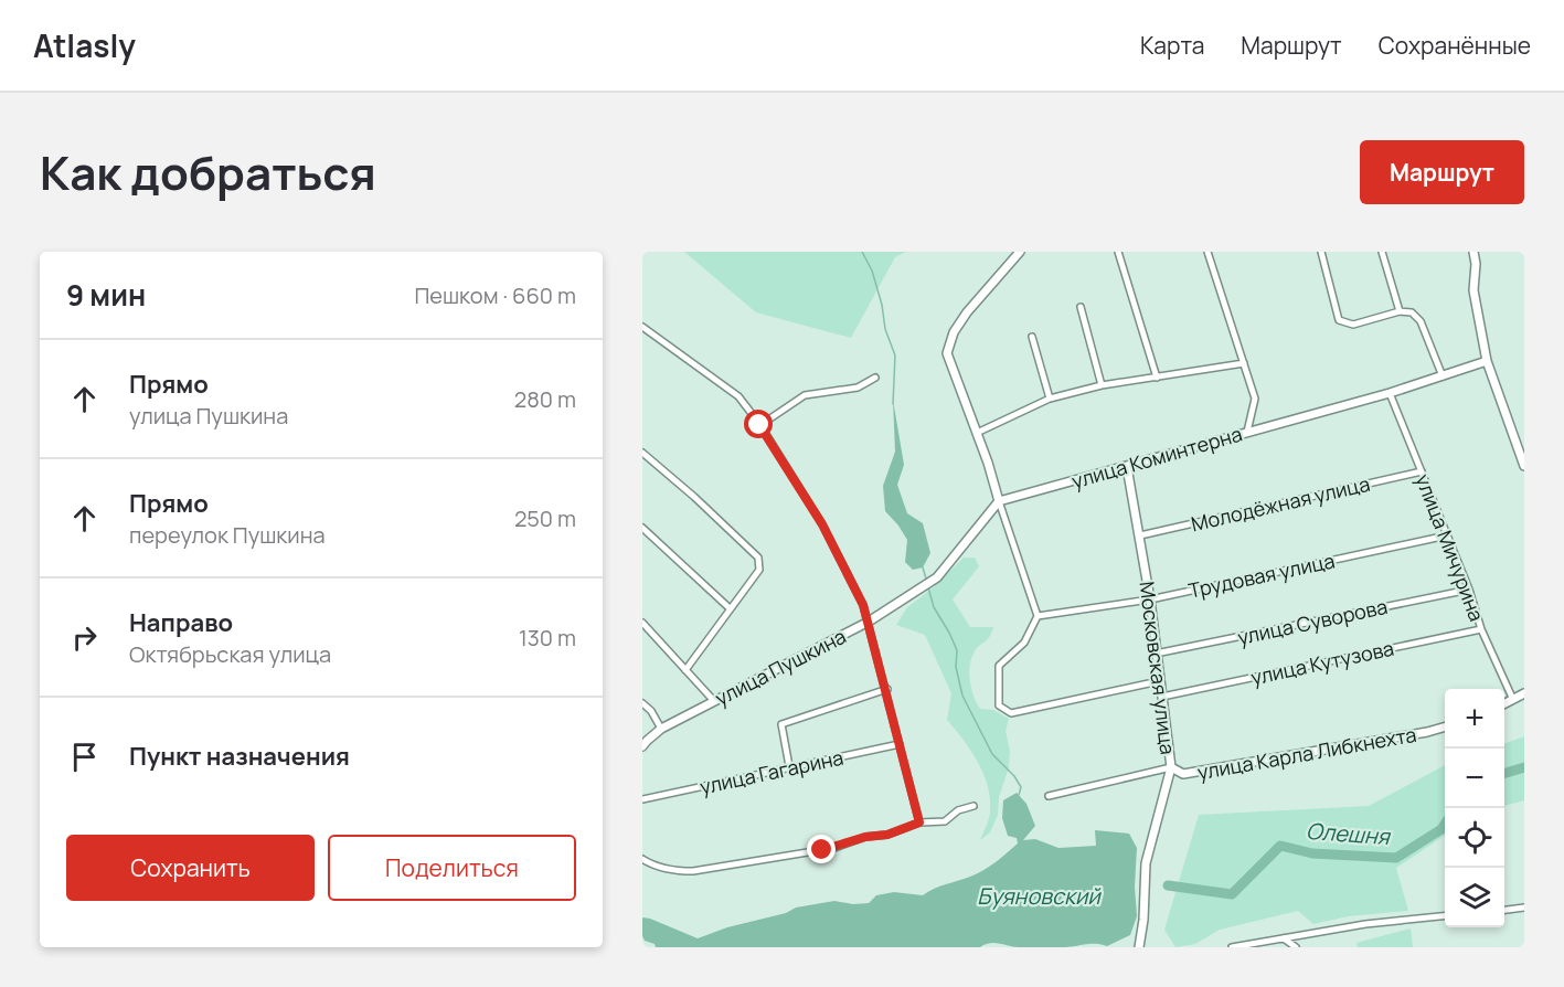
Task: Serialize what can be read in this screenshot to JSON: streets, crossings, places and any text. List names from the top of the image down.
{
  "streets": {
    "street": [
      "улица Коминтерна",
      "Молодёжная улица",
      "улица Мичурина",
      "Трудовая улица",
      "улица Суворова",
      "улица Кутузова",
      "улица Пушкина",
      "Московская улица",
      "улица Карла Либкнехта",
      "улица Гагарина"
    ]
  },
  "crossings": [
    ["улица Коминтерна", "улица Мичурина"],
    ["улица Коминтерна", "Московская улица"],
    ["Молодёжная улица", "улица Мичурина"],
    ["Молодёжная улица", "Московская улица"],
    ["улица Мичурина", "Трудовая улица"],
    ["улица Мичурина", "улица Суворова"],
    ["улица Мичурина", "улица Кутузова"],
    ["Трудовая улица", "Московская улица"],
    ["улица Суворова", "Московская улица"],
    ["улица Кутузова", "Московская улица"],
    ["Московская улица", "улица Карла Либкнехта"]
  ],
  "water": ["Олешня", "Буяновский"],
  "page": {
    "header": "Atlasly",
    "nav": ["Карта", "Маршрут", "Сохранённые"],
    "title": "Как добраться",
    "buttons": [
      "Маршрут",
      ["Сохранить", "Поделиться"]
    ],
    "heading": ["9 мин", "Пешком · 660 m"],
    "list": [
      ["Прямо", "улица Пушкина", "280 m"],
      ["Прямо", "переулок Пушкина", "250 m"],
      ["Направо", "Октябрьская улица", "130 m"],
      "Пункт назначения"
    ],
    "map_buttons": ["+", "−"]
  }
}
